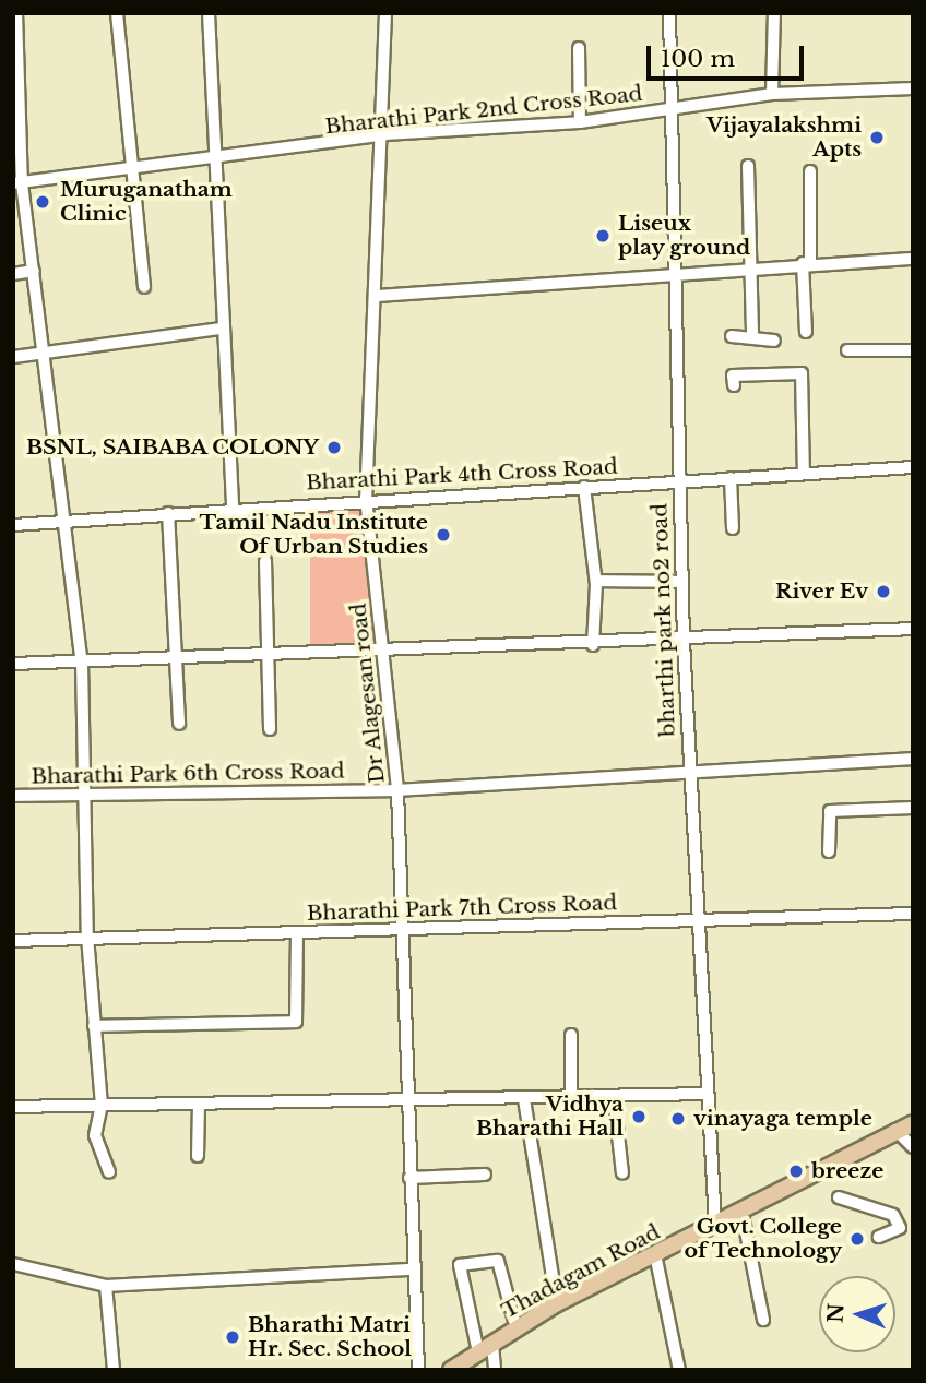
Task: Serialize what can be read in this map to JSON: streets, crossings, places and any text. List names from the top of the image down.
{
  "streets": {
    "main road": ["Thadagam Road"],
    "street": [
      "Bharathi Park 2nd Cross Road",
      "Bharathi Park 4th Cross Road",
      "bharthi park no2 road",
      "Dr Alagesan road",
      "Bharathi Park 6th Cross Road",
      "Bharathi Park 7th Cross Road"
    ]
  },
  "crossings": [
    ["Bharathi Park 2nd Cross Road", "bharthi park no2 road"],
    ["Bharathi Park 2nd Cross Road", "Dr Alagesan road"],
    ["Bharathi Park 4th Cross Road", "bharthi park no2 road"],
    ["Bharathi Park 4th Cross Road", "Dr Alagesan road"],
    ["bharthi park no2 road", "Bharathi Park 6th Cross Road"],
    ["bharthi park no2 road", "Bharathi Park 7th Cross Road"],
    ["bharthi park no2 road", "Thadagam Road"],
    ["Dr Alagesan road", "Bharathi Park 6th Cross Road"],
    ["Dr Alagesan road", "Bharathi Park 7th Cross Road"]
  ],
  "places": [
    "Vijayalakshmi Apts",
    "Muruganatham Clinic",
    "Liseux play ground",
    "BSNL, SAIBABA COLONY",
    "Tamil Nadu Institute Of Urban Studies",
    "River Ev",
    "Vidhya Bharathi Hall",
    "vinayaga temple",
    "breeze",
    "Govt. College of Technology",
    "Bharathi Matri Hr. Sec. School"
  ],
  "scale_bar": "100 m",
  "north": "left"
}
